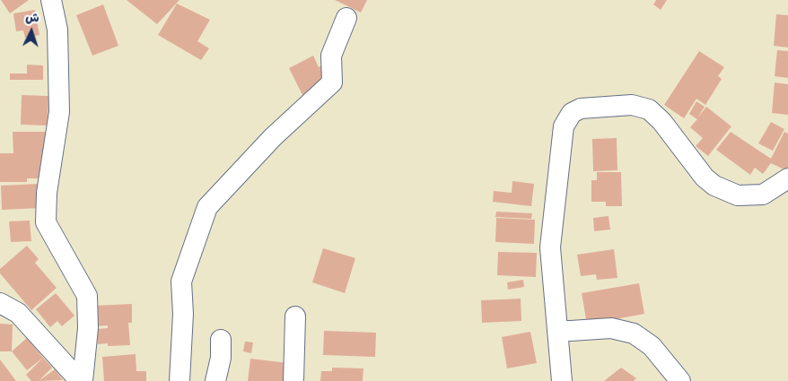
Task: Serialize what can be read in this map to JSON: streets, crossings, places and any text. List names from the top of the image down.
{
  "north": "top"
}
